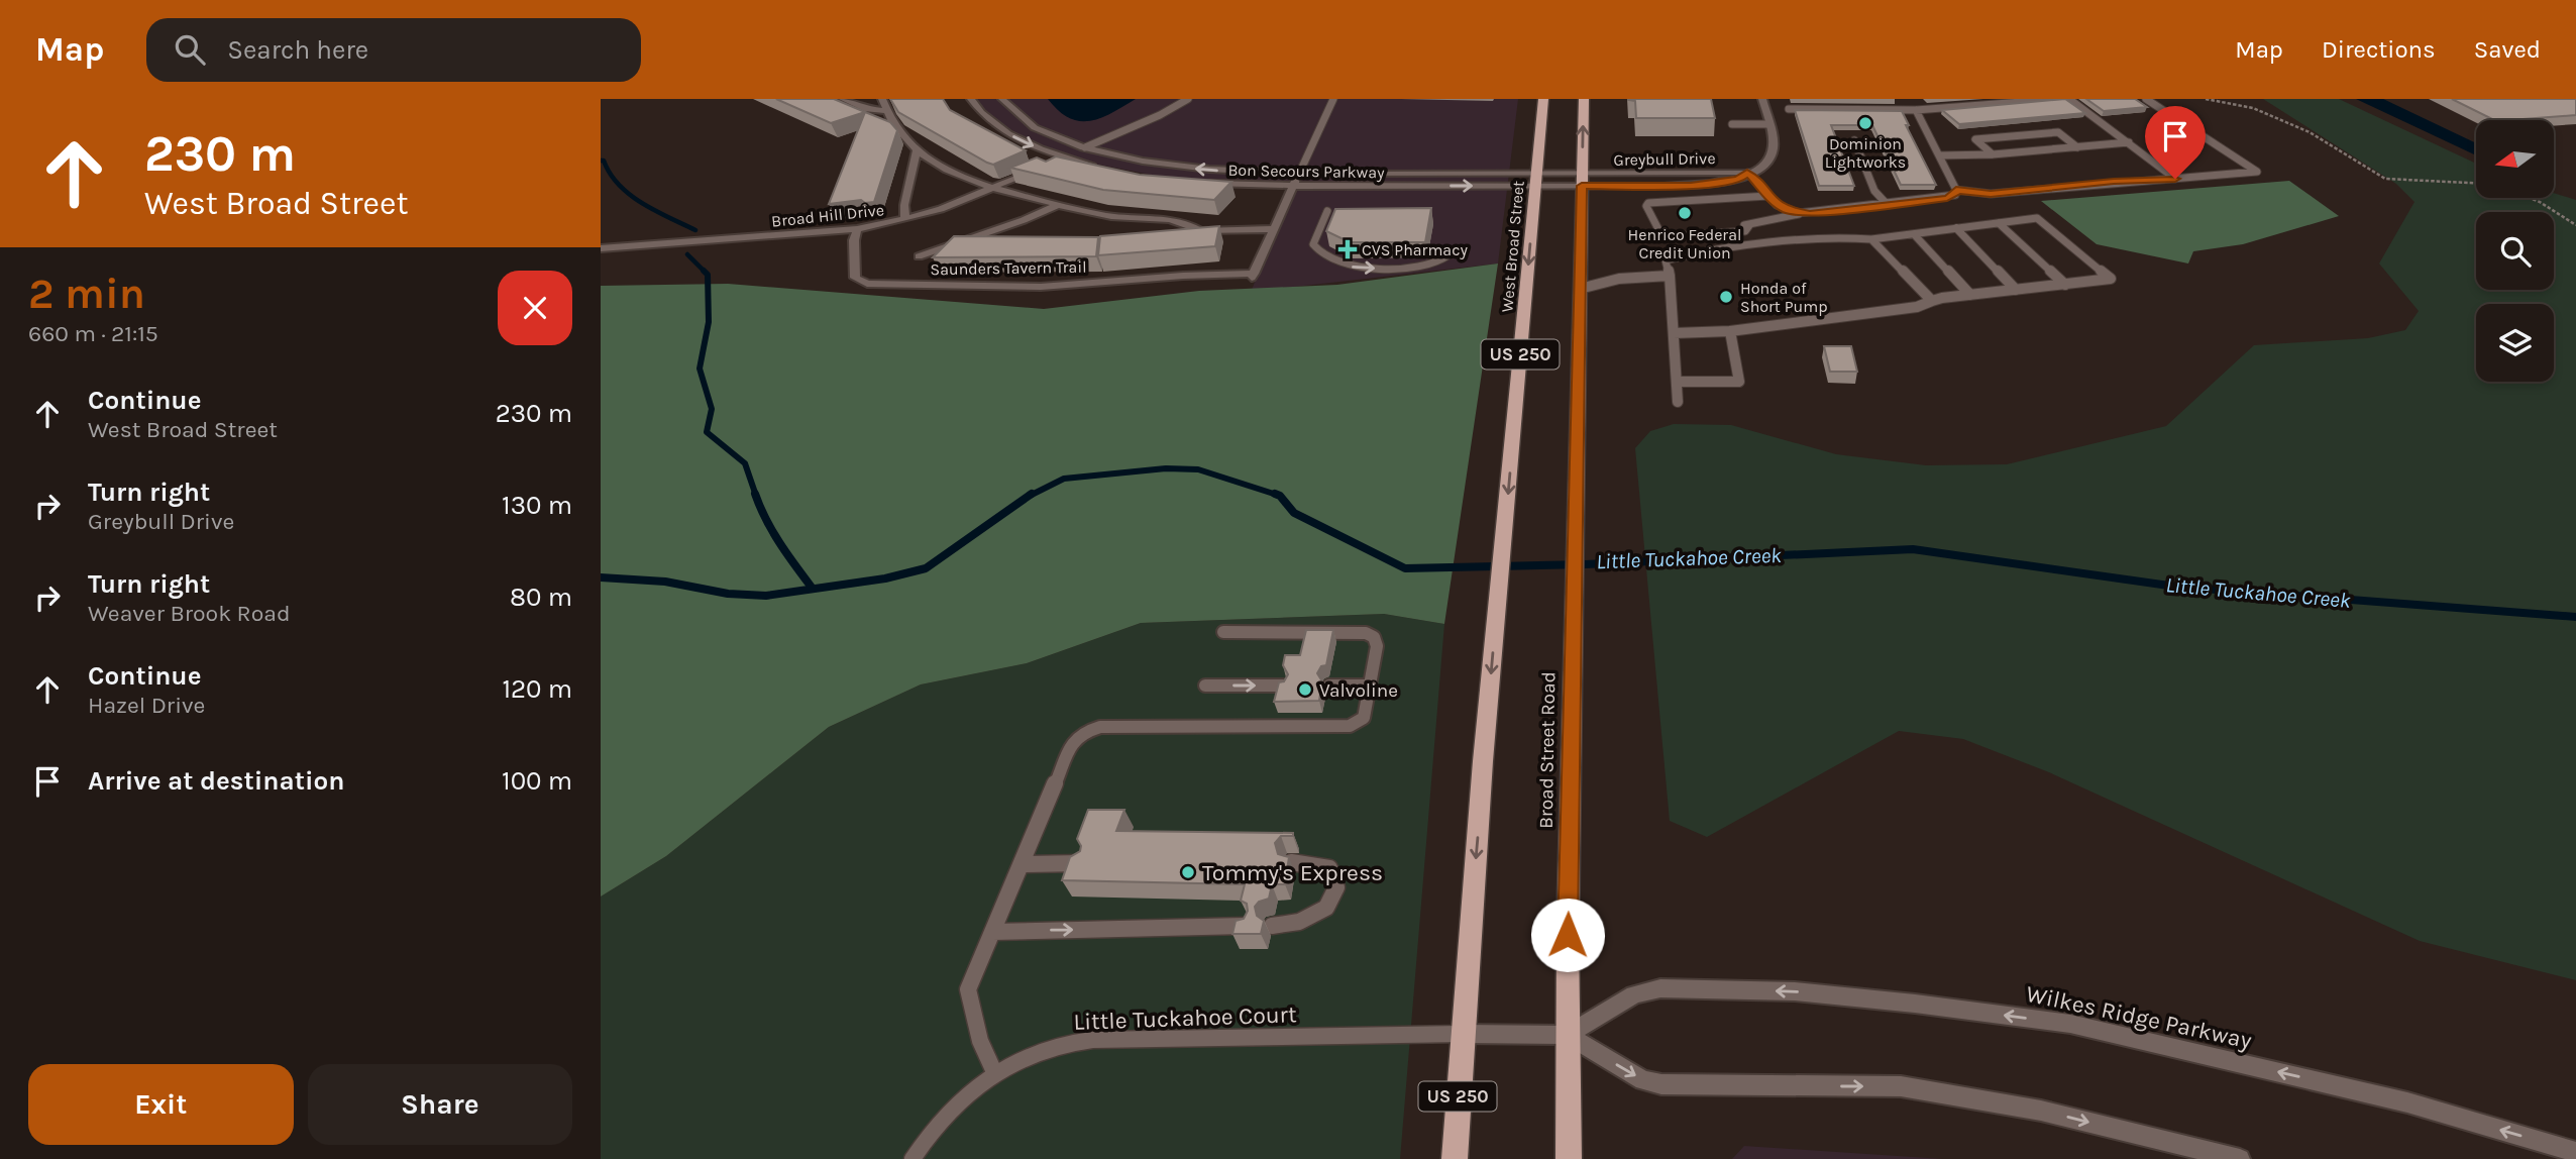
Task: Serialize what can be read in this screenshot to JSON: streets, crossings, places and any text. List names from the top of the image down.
{
  "streets": {
    "main road": ["West Broad Street", "US 250", "Broad Street Road"],
    "street": [
      "Greybull Drive",
      "Bon Secours Parkway",
      "Broad Hill Drive",
      "Saunders Tavern Trail",
      "Wilkes Ridge Parkway"
    ],
    "lane": ["Little Tuckahoe Court"]
  },
  "crossings": [
    ["Greybull Drive", "Bon Secours Parkway"],
    ["Greybull Drive", "West Broad Street"],
    ["Greybull Drive", "US 250"],
    ["Bon Secours Parkway", "West Broad Street"],
    ["Broad Hill Drive", "Saunders Tavern Trail"],
    ["West Broad Street", "US 250"],
    ["West Broad Street", "Little Tuckahoe Court"],
    ["US 250", "Broad Street Road"],
    ["US 250", "Little Tuckahoe Court"],
    ["Broad Street Road", "Wilkes Ridge Parkway"]
  ],
  "one_way": ["West Broad Street"],
  "water": ["Little Tuckahoe Creek"],
  "places": {
    "other": [
      "Dominion Lightworks",
      "Henrico Federal Credit Union",
      "Honda of Short Pump",
      "Valvoline",
      "Tommy's Express"
    ],
    "health": ["CVS Pharmacy"]
  },
  "north": "left",
  "page": {
    "header": "Map",
    "search": "Search here",
    "nav": ["Map", "Directions", "Saved"],
    "turn": ["230 m", "West Broad Street"],
    "heading": ["2 min", "660 m · 21:15"],
    "list": [
      {
        "name": "Continue",
        "note": "West Broad Street",
        "value": "230 m"
      },
      {
        "name": "Turn right",
        "note": "Greybull Drive",
        "value": "130 m"
      },
      {
        "name": "Turn right",
        "note": "Weaver Brook Road",
        "value": "80 m"
      },
      {
        "name": "Continue",
        "note": "Hazel Drive",
        "value": "120 m"
      },
      {
        "name": "Arrive at destination",
        "value": "100 m"
      }
    ],
    "buttons": ["Exit", "Share"]
  }
}
